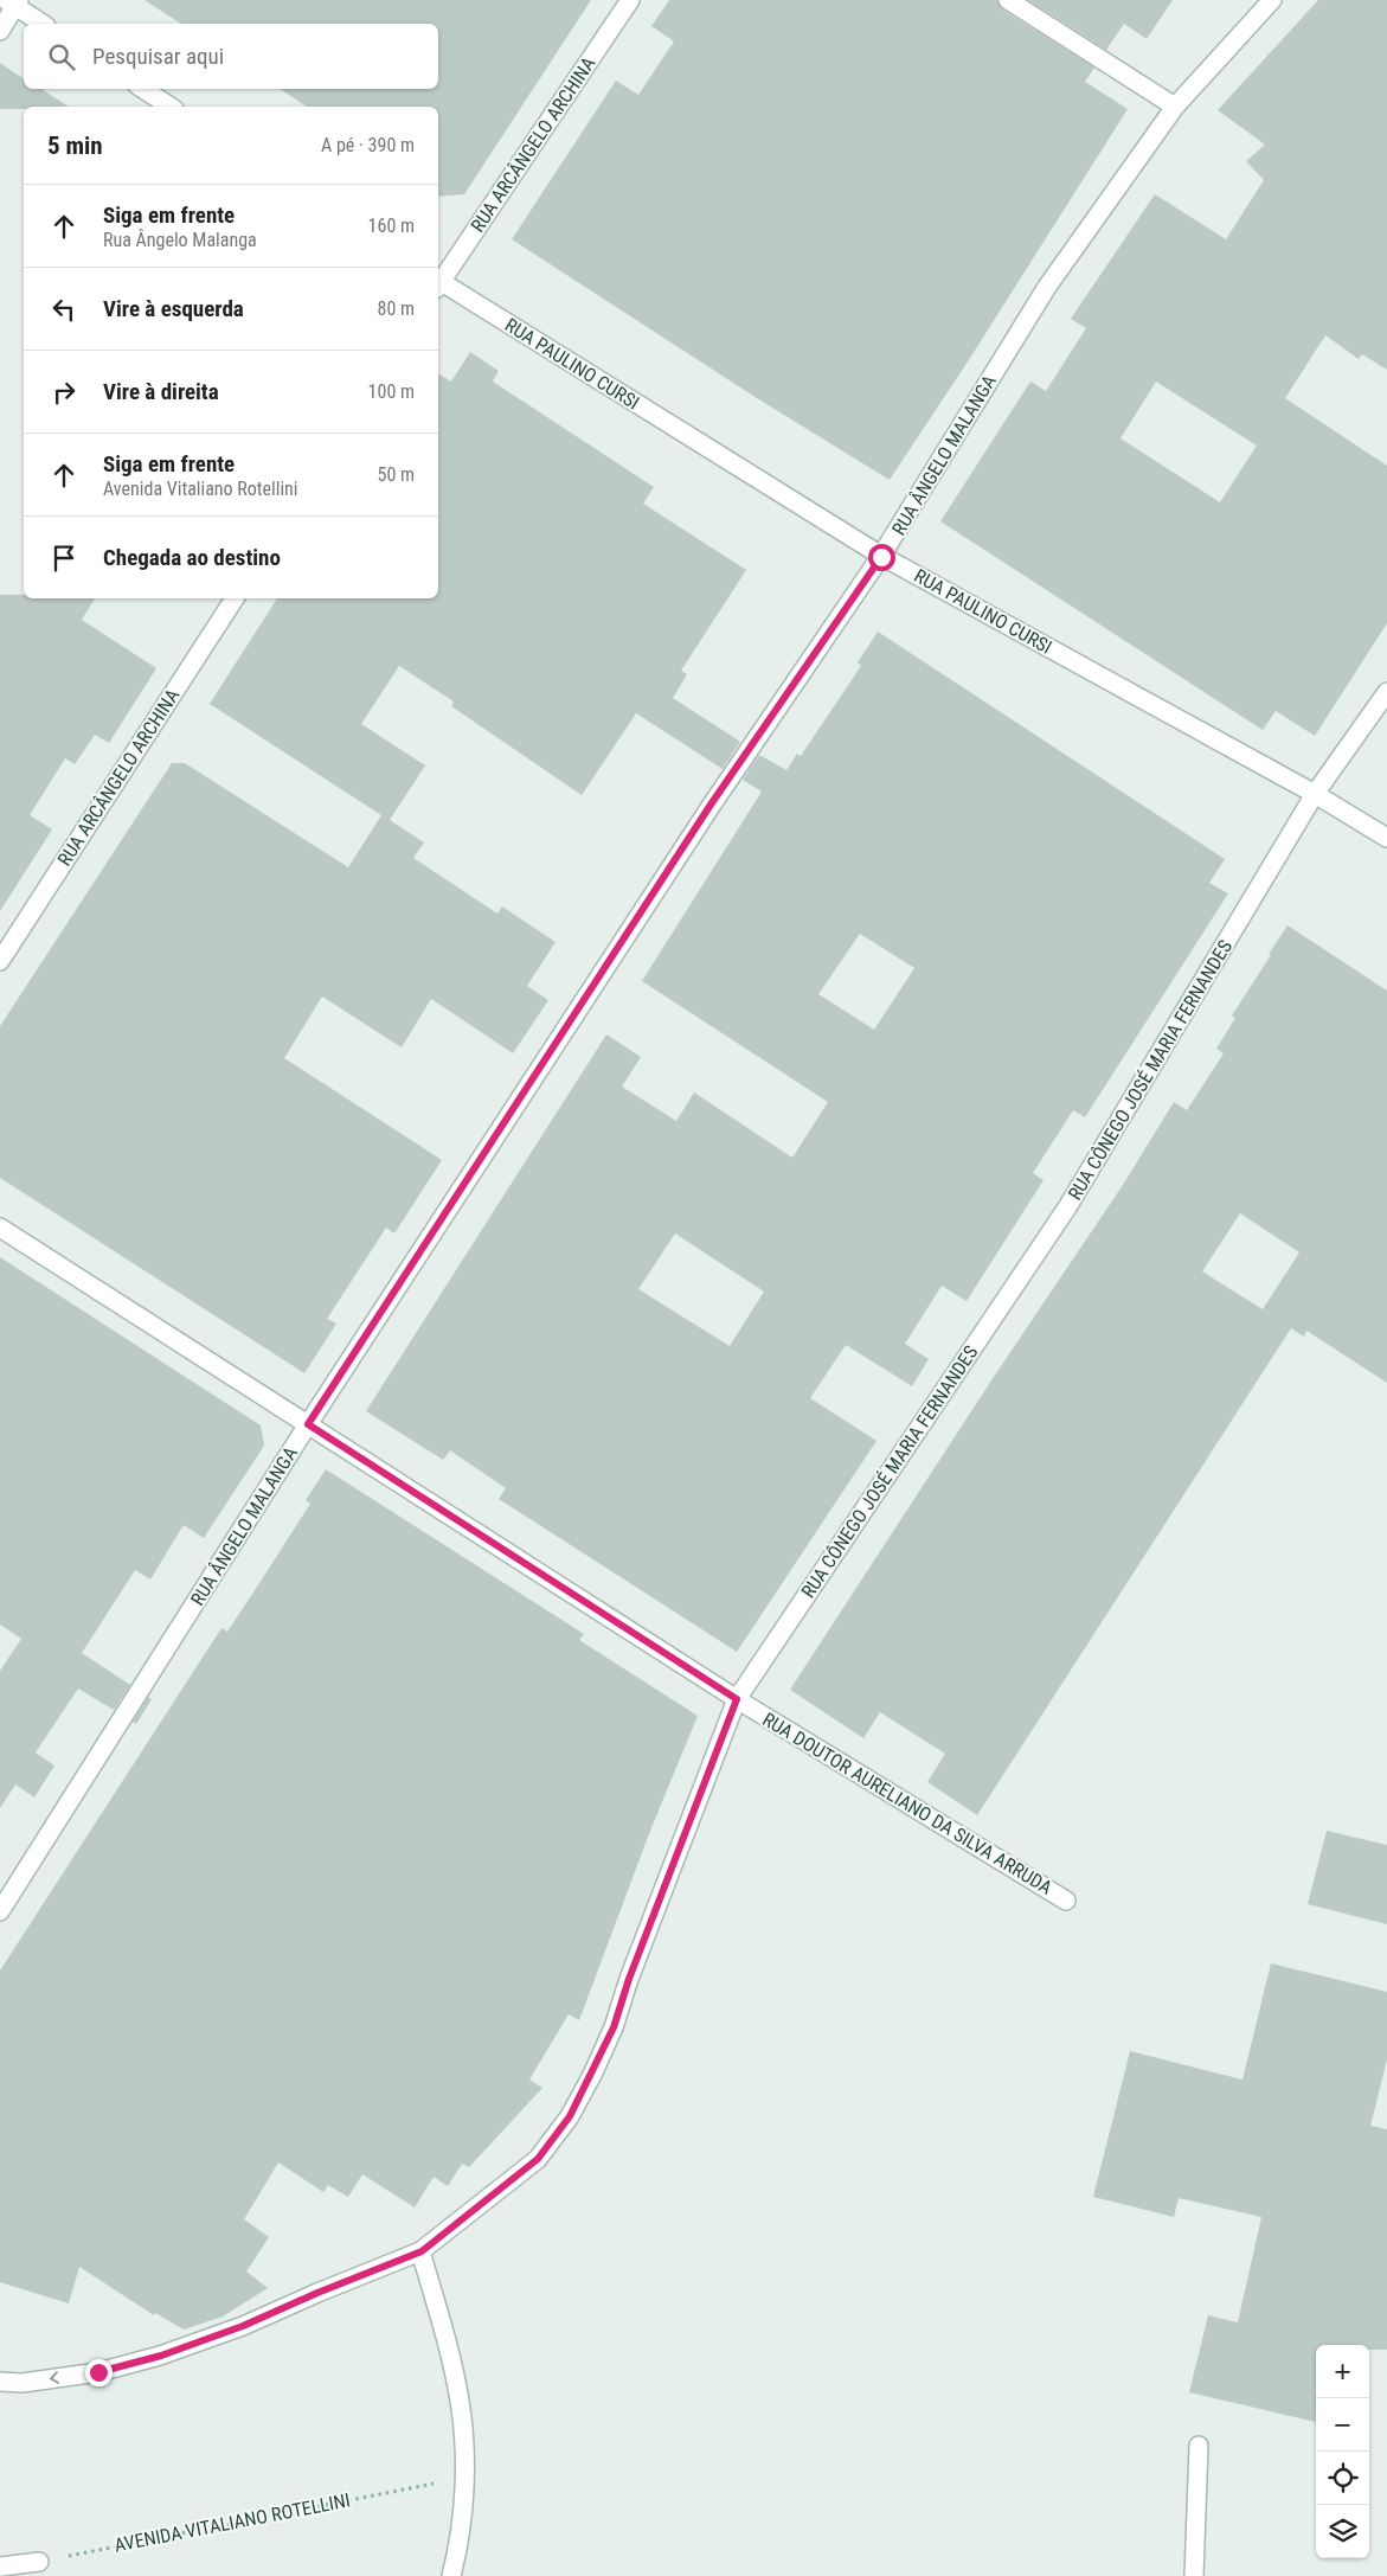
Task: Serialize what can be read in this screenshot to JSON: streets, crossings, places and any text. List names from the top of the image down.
{
  "streets": {
    "street": [
      "RUA ARCÂNGELO ARCHINA",
      "RUA PAULINO CURSI",
      "RUA ÂNGELO MALANGA",
      "RUA CÔNEGO JOSÉ MARIA FERNANDES",
      "RUA DOUTOR AURELIANO DA SILVA ARRUDA"
    ],
    "path": ["AVENIDA VITALIANO ROTELLINI"]
  },
  "crossings": [
    ["RUA PAULINO CURSI", "RUA ÂNGELO MALANGA"],
    ["RUA PAULINO CURSI", "RUA CÔNEGO JOSÉ MARIA FERNANDES"],
    ["RUA ÂNGELO MALANGA", "RUA DOUTOR AURELIANO DA SILVA ARRUDA"],
    ["RUA CÔNEGO JOSÉ MARIA FERNANDES", "RUA DOUTOR AURELIANO DA SILVA ARRUDA"]
  ],
  "page": {
    "search": "Pesquisar aqui",
    "heading": ["5 min", "A pé · 390 m"],
    "list": [
      ["Siga em frente", "Rua Ângelo Malanga", "160 m"],
      ["Vire à esquerda", "80 m"],
      ["Vire à direita", "100 m"],
      ["Siga em frente", "Avenida Vitaliano Rotellini", "50 m"],
      "Chegada ao destino"
    ],
    "map_buttons": ["+", "−"]
  }
}
